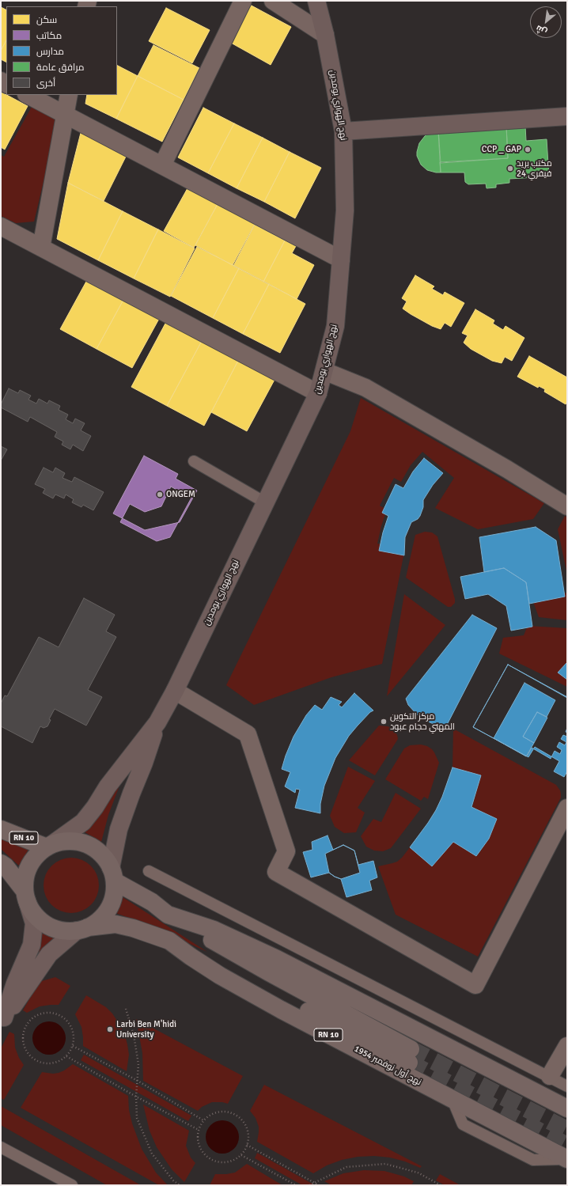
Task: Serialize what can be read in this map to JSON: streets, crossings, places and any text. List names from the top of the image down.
{
  "streets": {
    "main road": ["نهج الهواري بومدين", "RN 10", "نهج أول نوفمبر 1954"]
  },
  "crossings": [
    ["RN 10", "نهج أول نوفمبر 1954"]
  ],
  "places": [
    "CCP _ GAP",
    "مكتب بريد 24 فيفري",
    "ONGEM",
    "مركز التكوين المهني حجام عبود",
    "Larbi Ben M'hidi University"
  ],
  "legend": [
    "سكن",
    "مكاتب",
    "مدارس",
    "مرافق عامة",
    "أخرى"
  ],
  "north": "bottom left"
}
